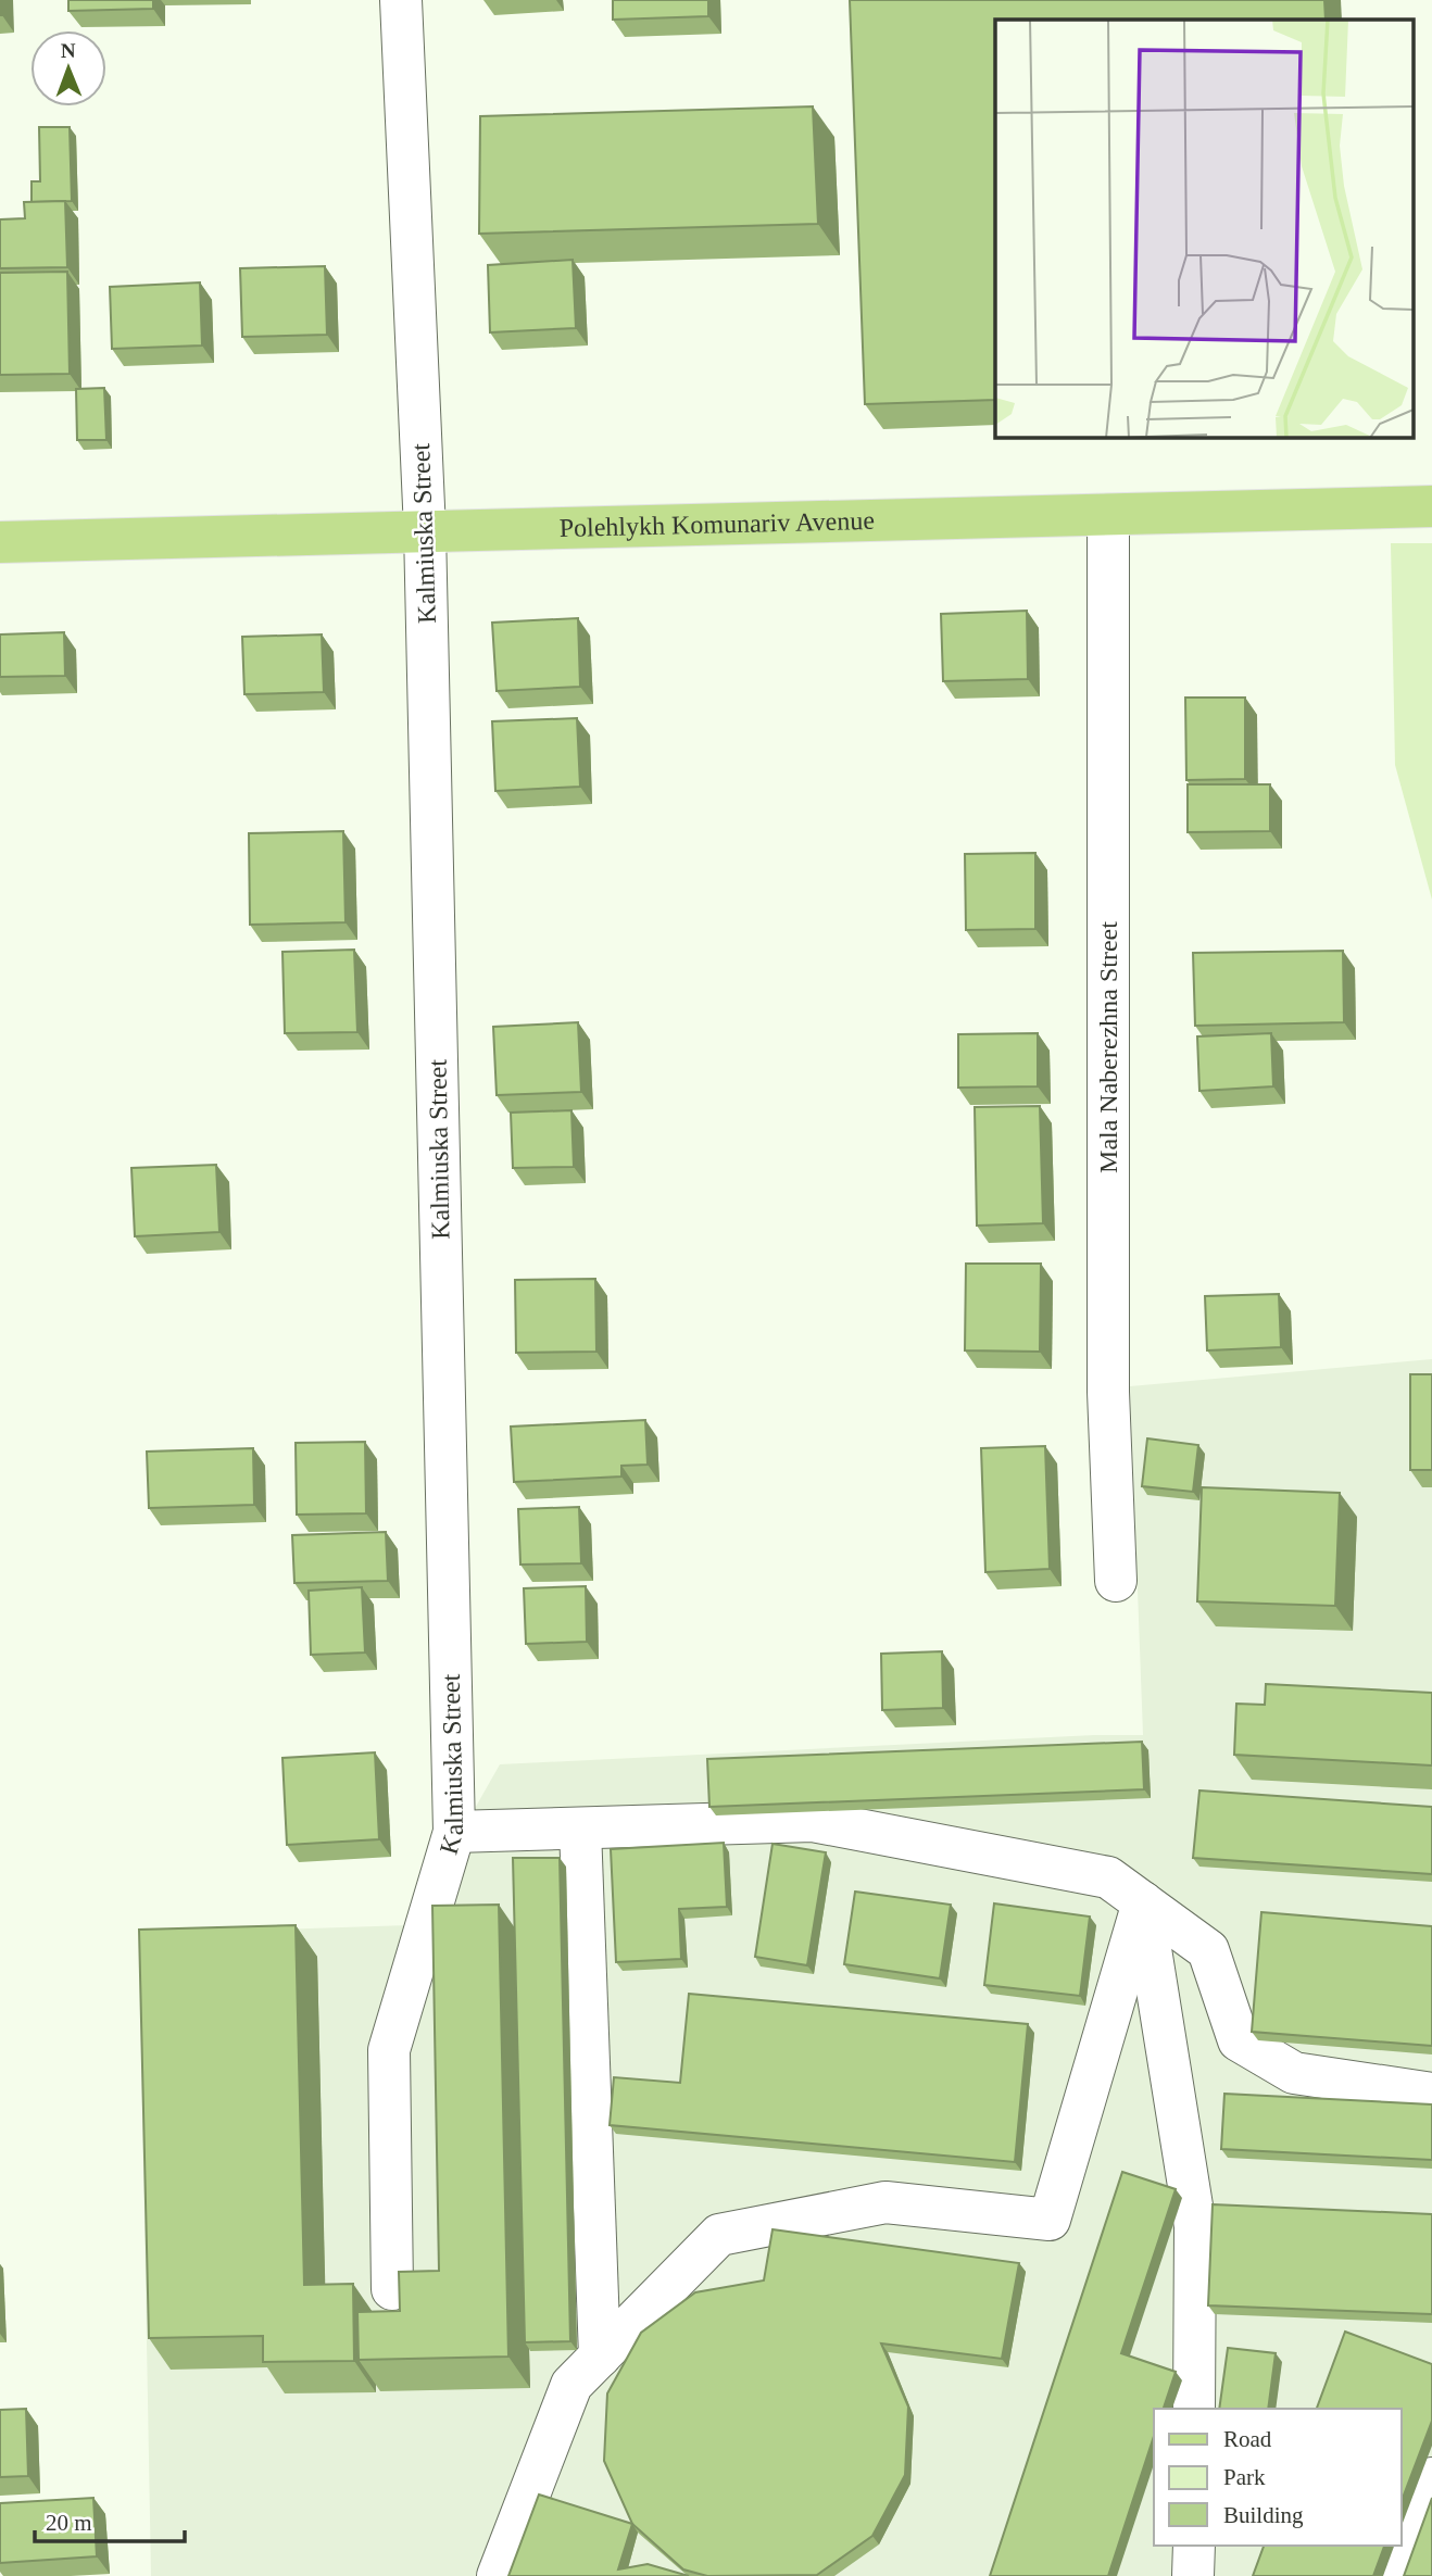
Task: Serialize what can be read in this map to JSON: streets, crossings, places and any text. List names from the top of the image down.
{
  "streets": {
    "main road": ["Polehlykh Komunariv Avenue"],
    "street": ["Kalmiuska Street", "Mala Naberezhna Street"]
  },
  "crossings": [
    ["Polehlykh Komunariv Avenue", "Kalmiuska Street"],
    ["Polehlykh Komunariv Avenue", "Mala Naberezhna Street"]
  ],
  "legend": ["Road", "Park", "Building"],
  "scale_bar": "20 m",
  "north": "top"
}
